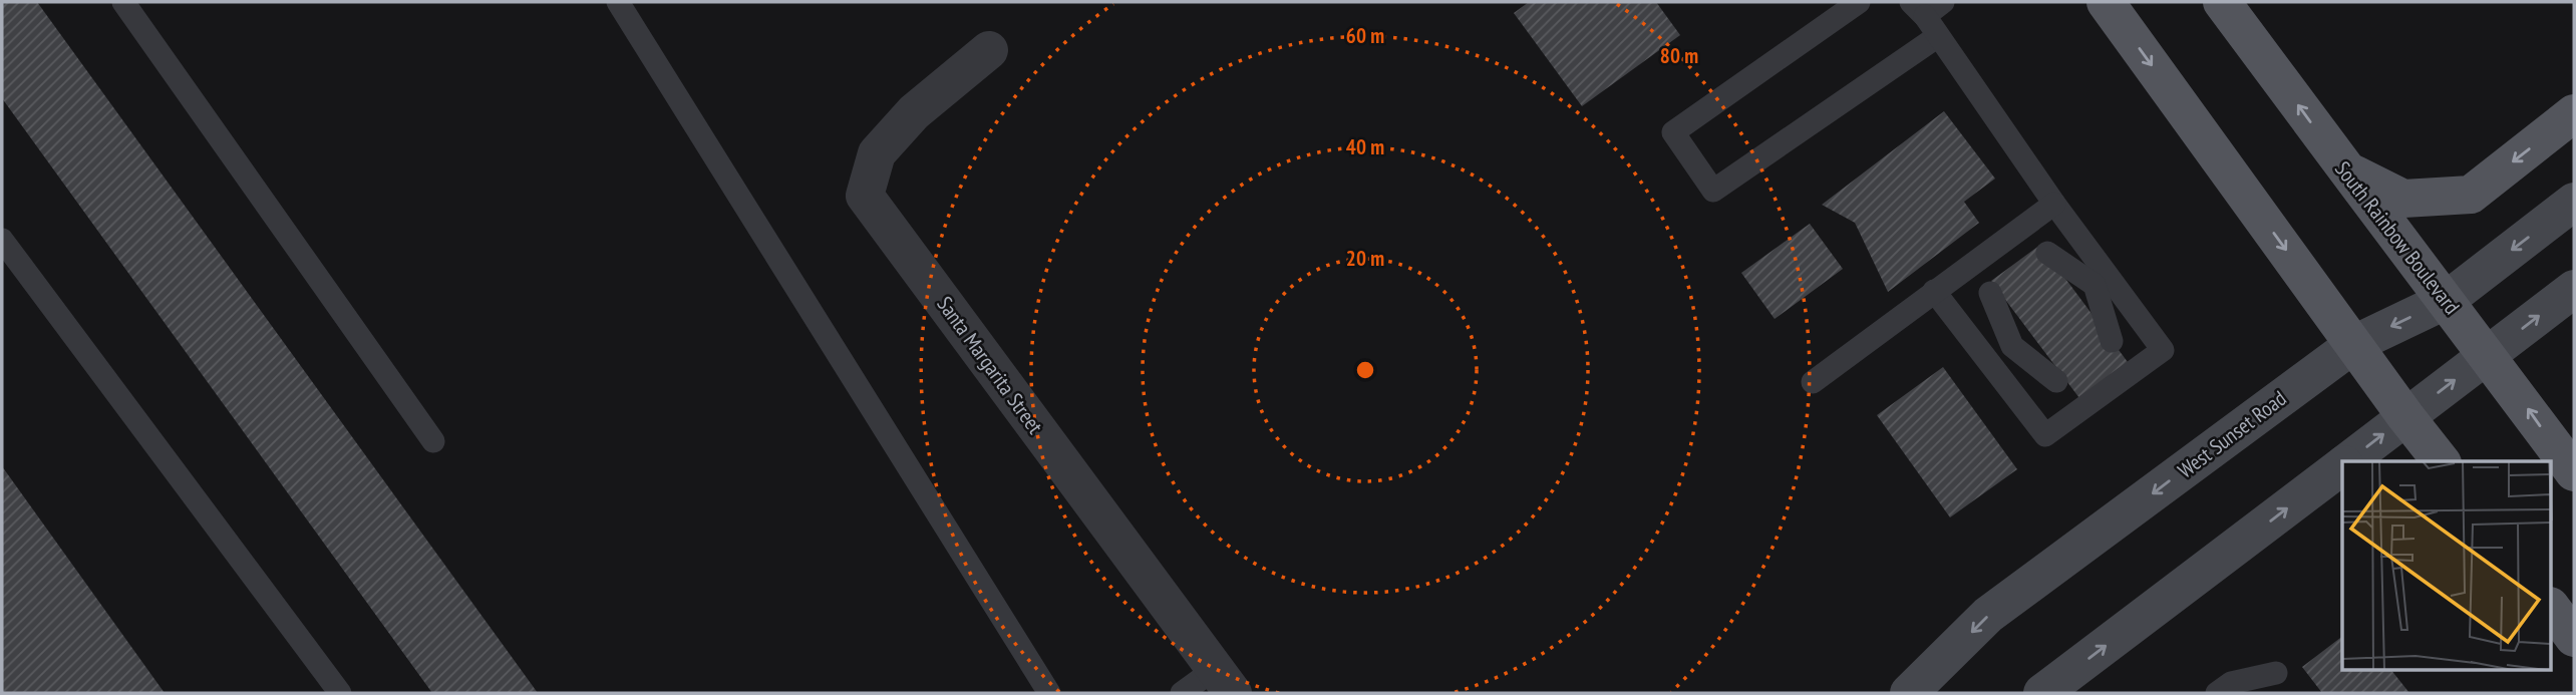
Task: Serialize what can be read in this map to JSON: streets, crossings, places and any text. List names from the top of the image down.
{
  "streets": {
    "main road": ["South Rainbow Boulevard", "West Sunset Road"],
    "street": ["Santa Margarita Street"]
  },
  "crossings": [
    ["South Rainbow Boulevard", "West Sunset Road"]
  ],
  "rings": [
    "60 m",
    "80 m",
    "40 m",
    "20 m"
  ]
}
